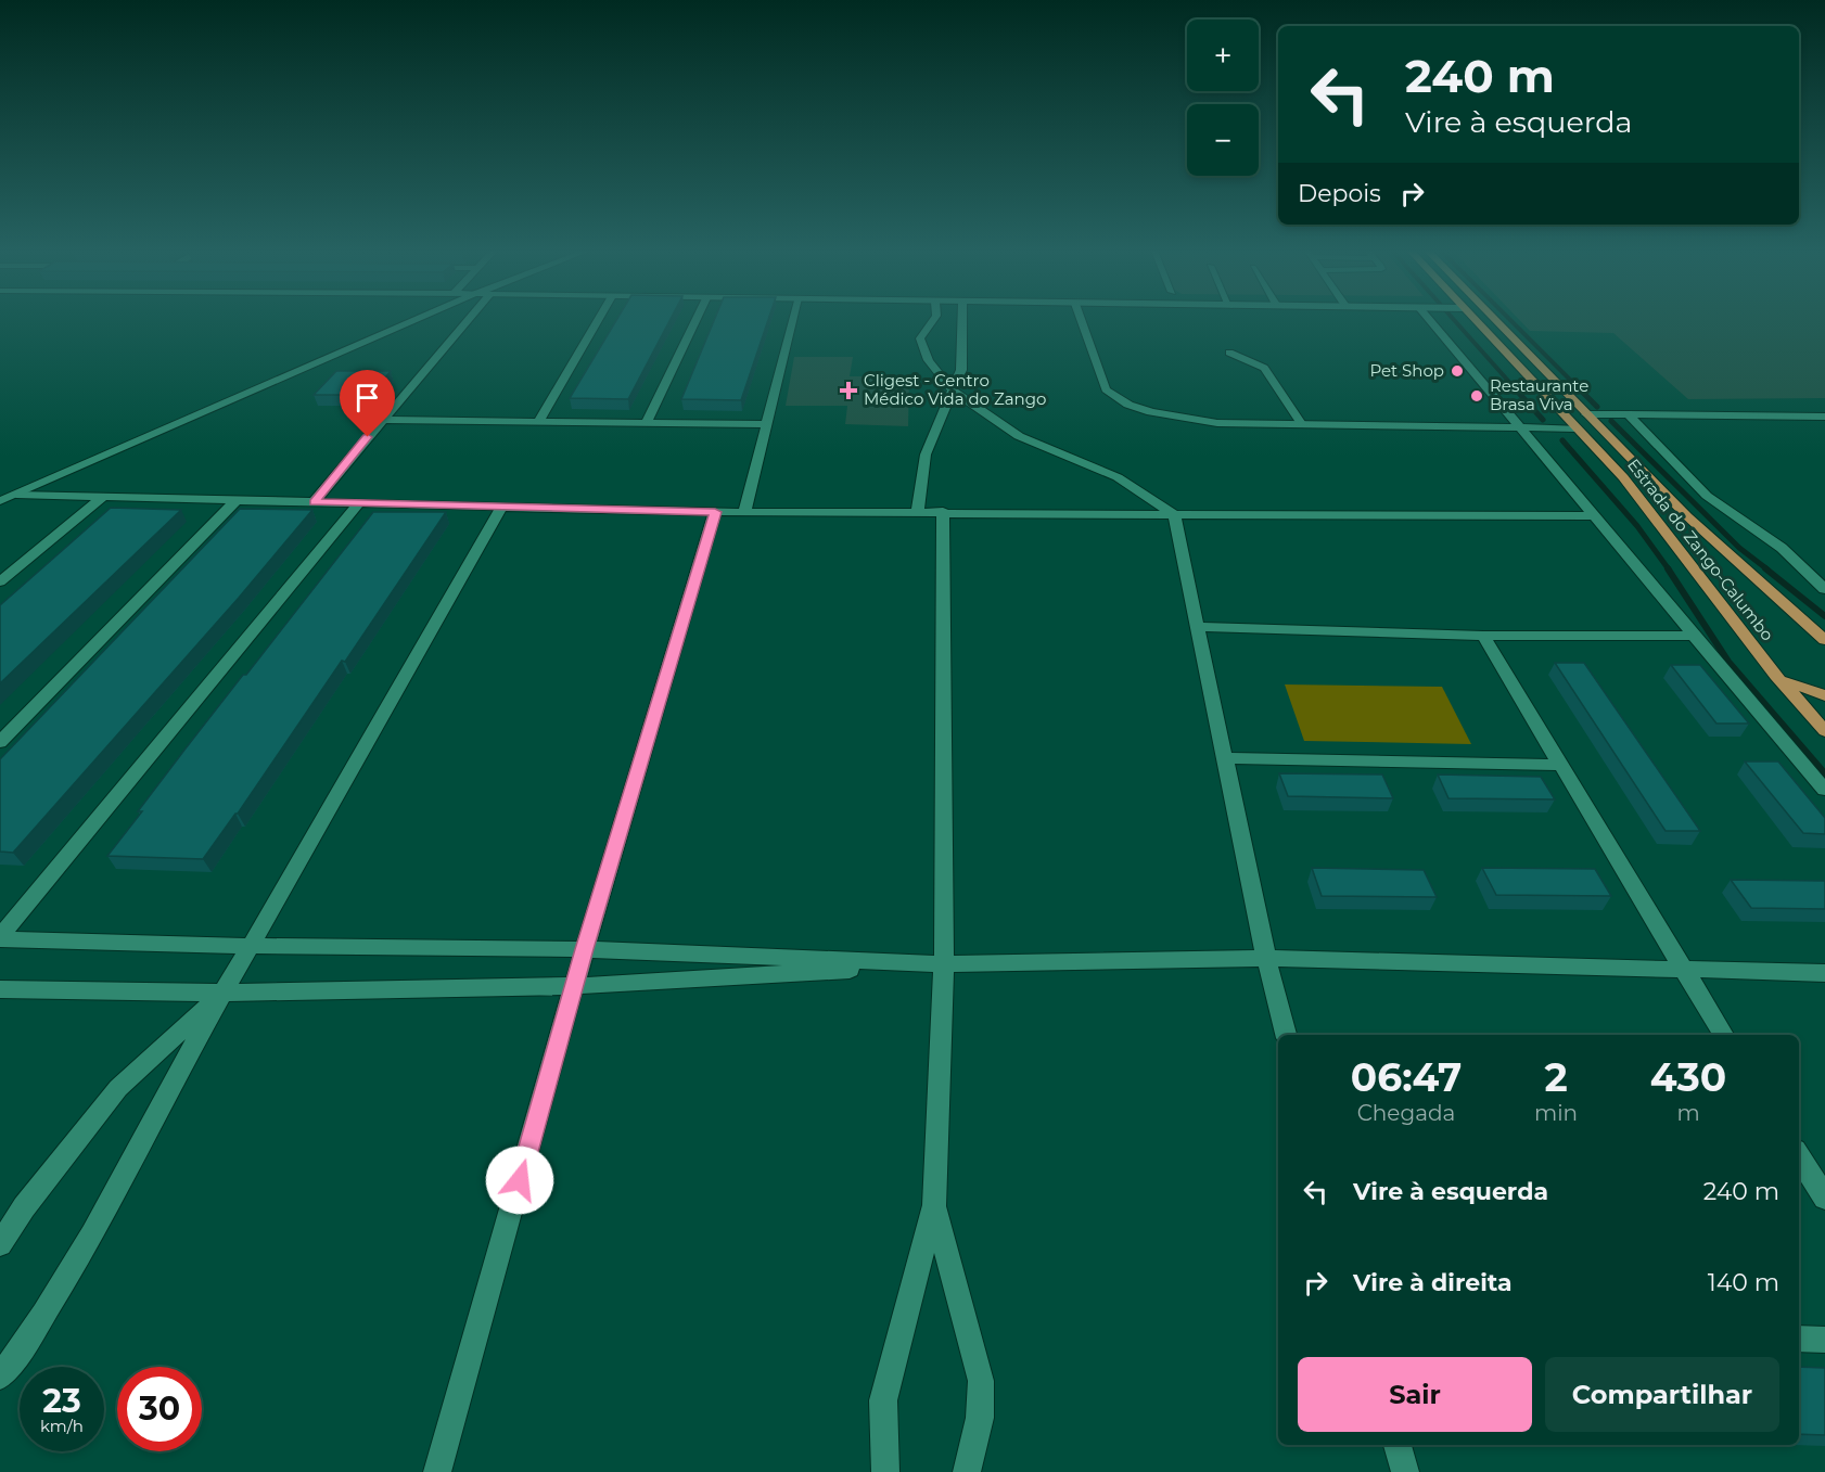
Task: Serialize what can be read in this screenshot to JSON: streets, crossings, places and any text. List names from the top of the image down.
{
  "streets": {
    "main road": ["Estrada do Zango-Calumbo"]
  },
  "places": {
    "other": ["Pet Shop", "Restaurante Brasa Viva"],
    "health": ["Cligest - Centro Médico Vida do Zango"]
  },
  "page": {
    "map_buttons": ["+", "−"],
    "turn": ["240 m", "Vire à esquerda"],
    "then": "Depois",
    "eta": [
      "06:47",
      "Chegada",
      "2",
      "min",
      "430",
      "m"
    ],
    "list": [
      {
        "name": "Vire à esquerda",
        "value": "240 m"
      },
      {
        "name": "Vire à direita",
        "value": "140 m"
      }
    ],
    "buttons": ["Sair", "Compartilhar"],
    "speed": "23 km/h",
    "limit": "30"
  }
}
